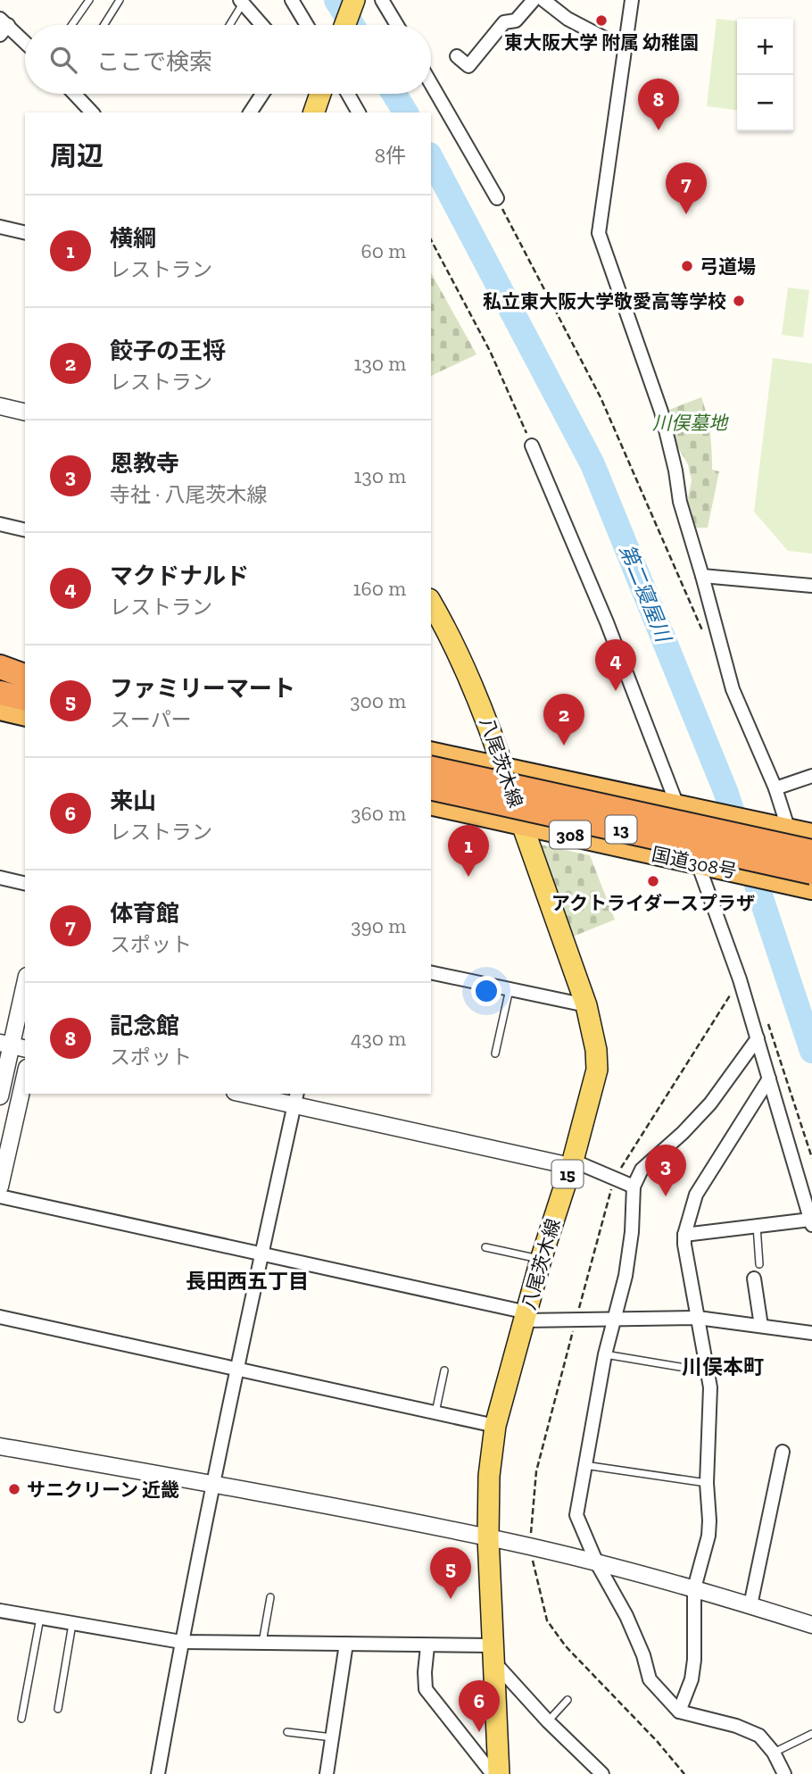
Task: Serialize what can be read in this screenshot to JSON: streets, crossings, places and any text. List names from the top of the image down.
{
  "streets": {
    "highway": ["13", "308", "国道308号"],
    "main road": ["八尾茨木線", "15"]
  },
  "crossings": [
    ["八尾茨木線", "国道308号"],
    ["13", "国道308号"]
  ],
  "districts": ["長田西五丁目", "川俣本町"],
  "water": ["第二寝屋川"],
  "parks": ["川俣墓地"],
  "places": [
    "東大阪大学 附属 幼稚園",
    "弓道場",
    "私立東大阪大学敬愛高等学校",
    "アクトライダースプラザ",
    "サニクリーン 近畿"
  ],
  "page": {
    "map_buttons": ["+", "−"],
    "search": "ここで検索",
    "pins": [
      "8",
      "7",
      "4",
      "2",
      "1",
      "3",
      "5",
      "6"
    ],
    "heading": ["周辺", "8件"],
    "list": [
      {
        "mark": "1",
        "name": "横綱",
        "note": "レストラン",
        "value": "60 m"
      },
      {
        "mark": "2",
        "name": "餃子の王将",
        "note": "レストラン",
        "value": "130 m"
      },
      {
        "mark": "3",
        "name": "恩教寺",
        "note": "寺社 · 八尾茨木線",
        "value": "130 m"
      },
      {
        "mark": "4",
        "name": "マクドナルド",
        "note": "レストラン",
        "value": "160 m"
      },
      {
        "mark": "5",
        "name": "ファミリーマート",
        "note": "スーパー",
        "value": "300 m"
      },
      {
        "mark": "6",
        "name": "来山",
        "note": "レストラン",
        "value": "360 m"
      },
      {
        "mark": "7",
        "name": "体育館",
        "note": "スポット",
        "value": "390 m"
      },
      {
        "mark": "8",
        "name": "記念館",
        "note": "スポット",
        "value": "430 m"
      }
    ]
  }
}
